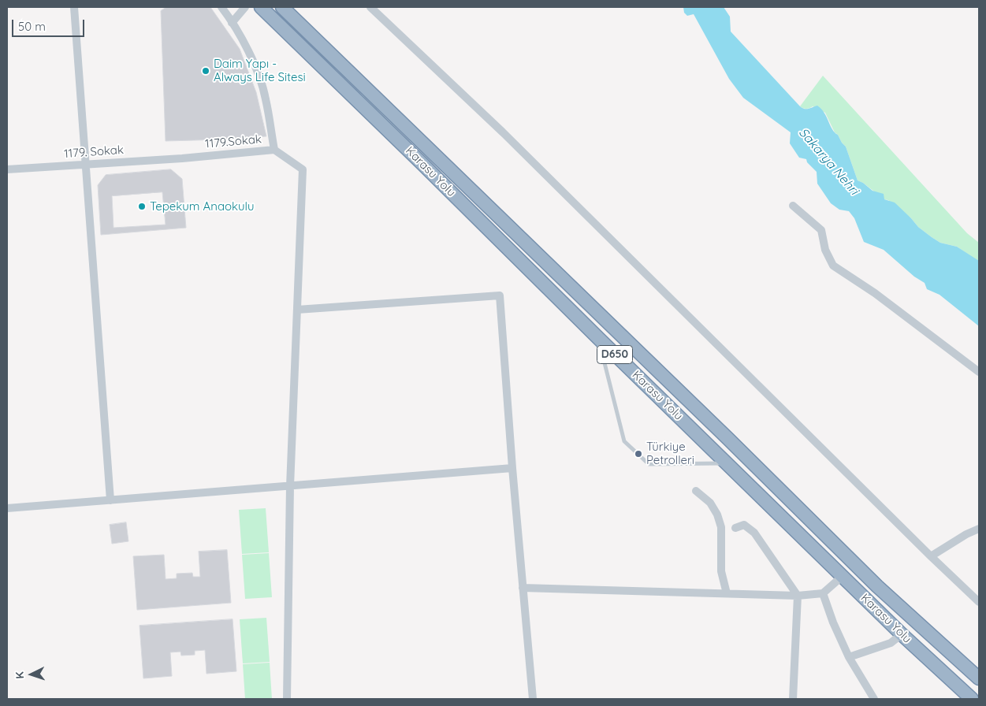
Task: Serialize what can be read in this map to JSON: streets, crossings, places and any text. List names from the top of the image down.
{
  "streets": {
    "highway": ["Karasu Yolu", "D650"],
    "street": ["1179.Sokak", "1179. Sokak"]
  },
  "crossings": [
    ["1179.Sokak", "1179. Sokak"]
  ],
  "water": ["Sakarya Nehri"],
  "places": ["Daim Yapı - Always Life Sitesi", "Tepekum Anaokulu", "Türkiye Petrolleri"],
  "scale_bar": "50 m",
  "north": "left"
}
